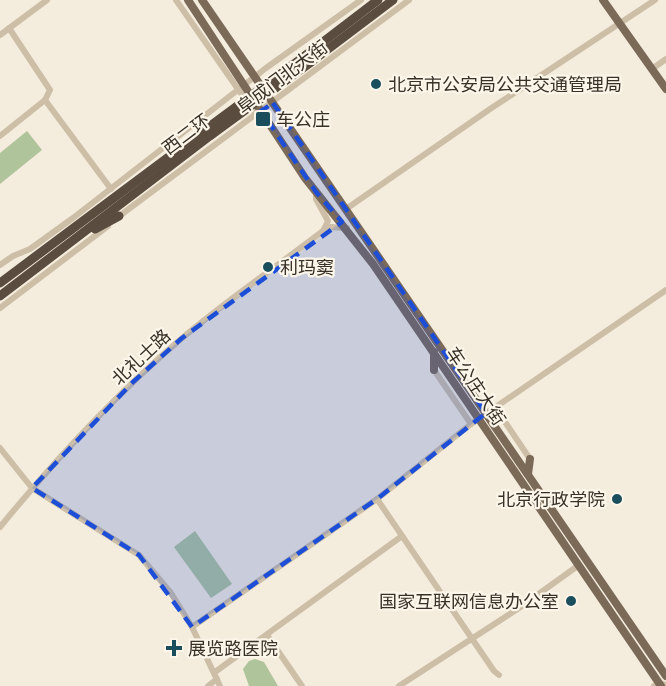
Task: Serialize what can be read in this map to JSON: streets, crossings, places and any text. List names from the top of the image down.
{
  "streets": {
    "highway": ["西二环"],
    "main road": ["车公庄大街"],
    "street": ["阜成门北大街", "北礼士路"]
  },
  "crossings": [
    ["阜成门北大街", "车公庄大街"]
  ],
  "places": {
    "other": [
      "北京市公安局公共交通管理局",
      "利玛窦",
      "北京行政学院",
      "国家互联网信息办公室"
    ],
    "transit": ["车公庄"],
    "health": ["展览路医院"]
  }
}
